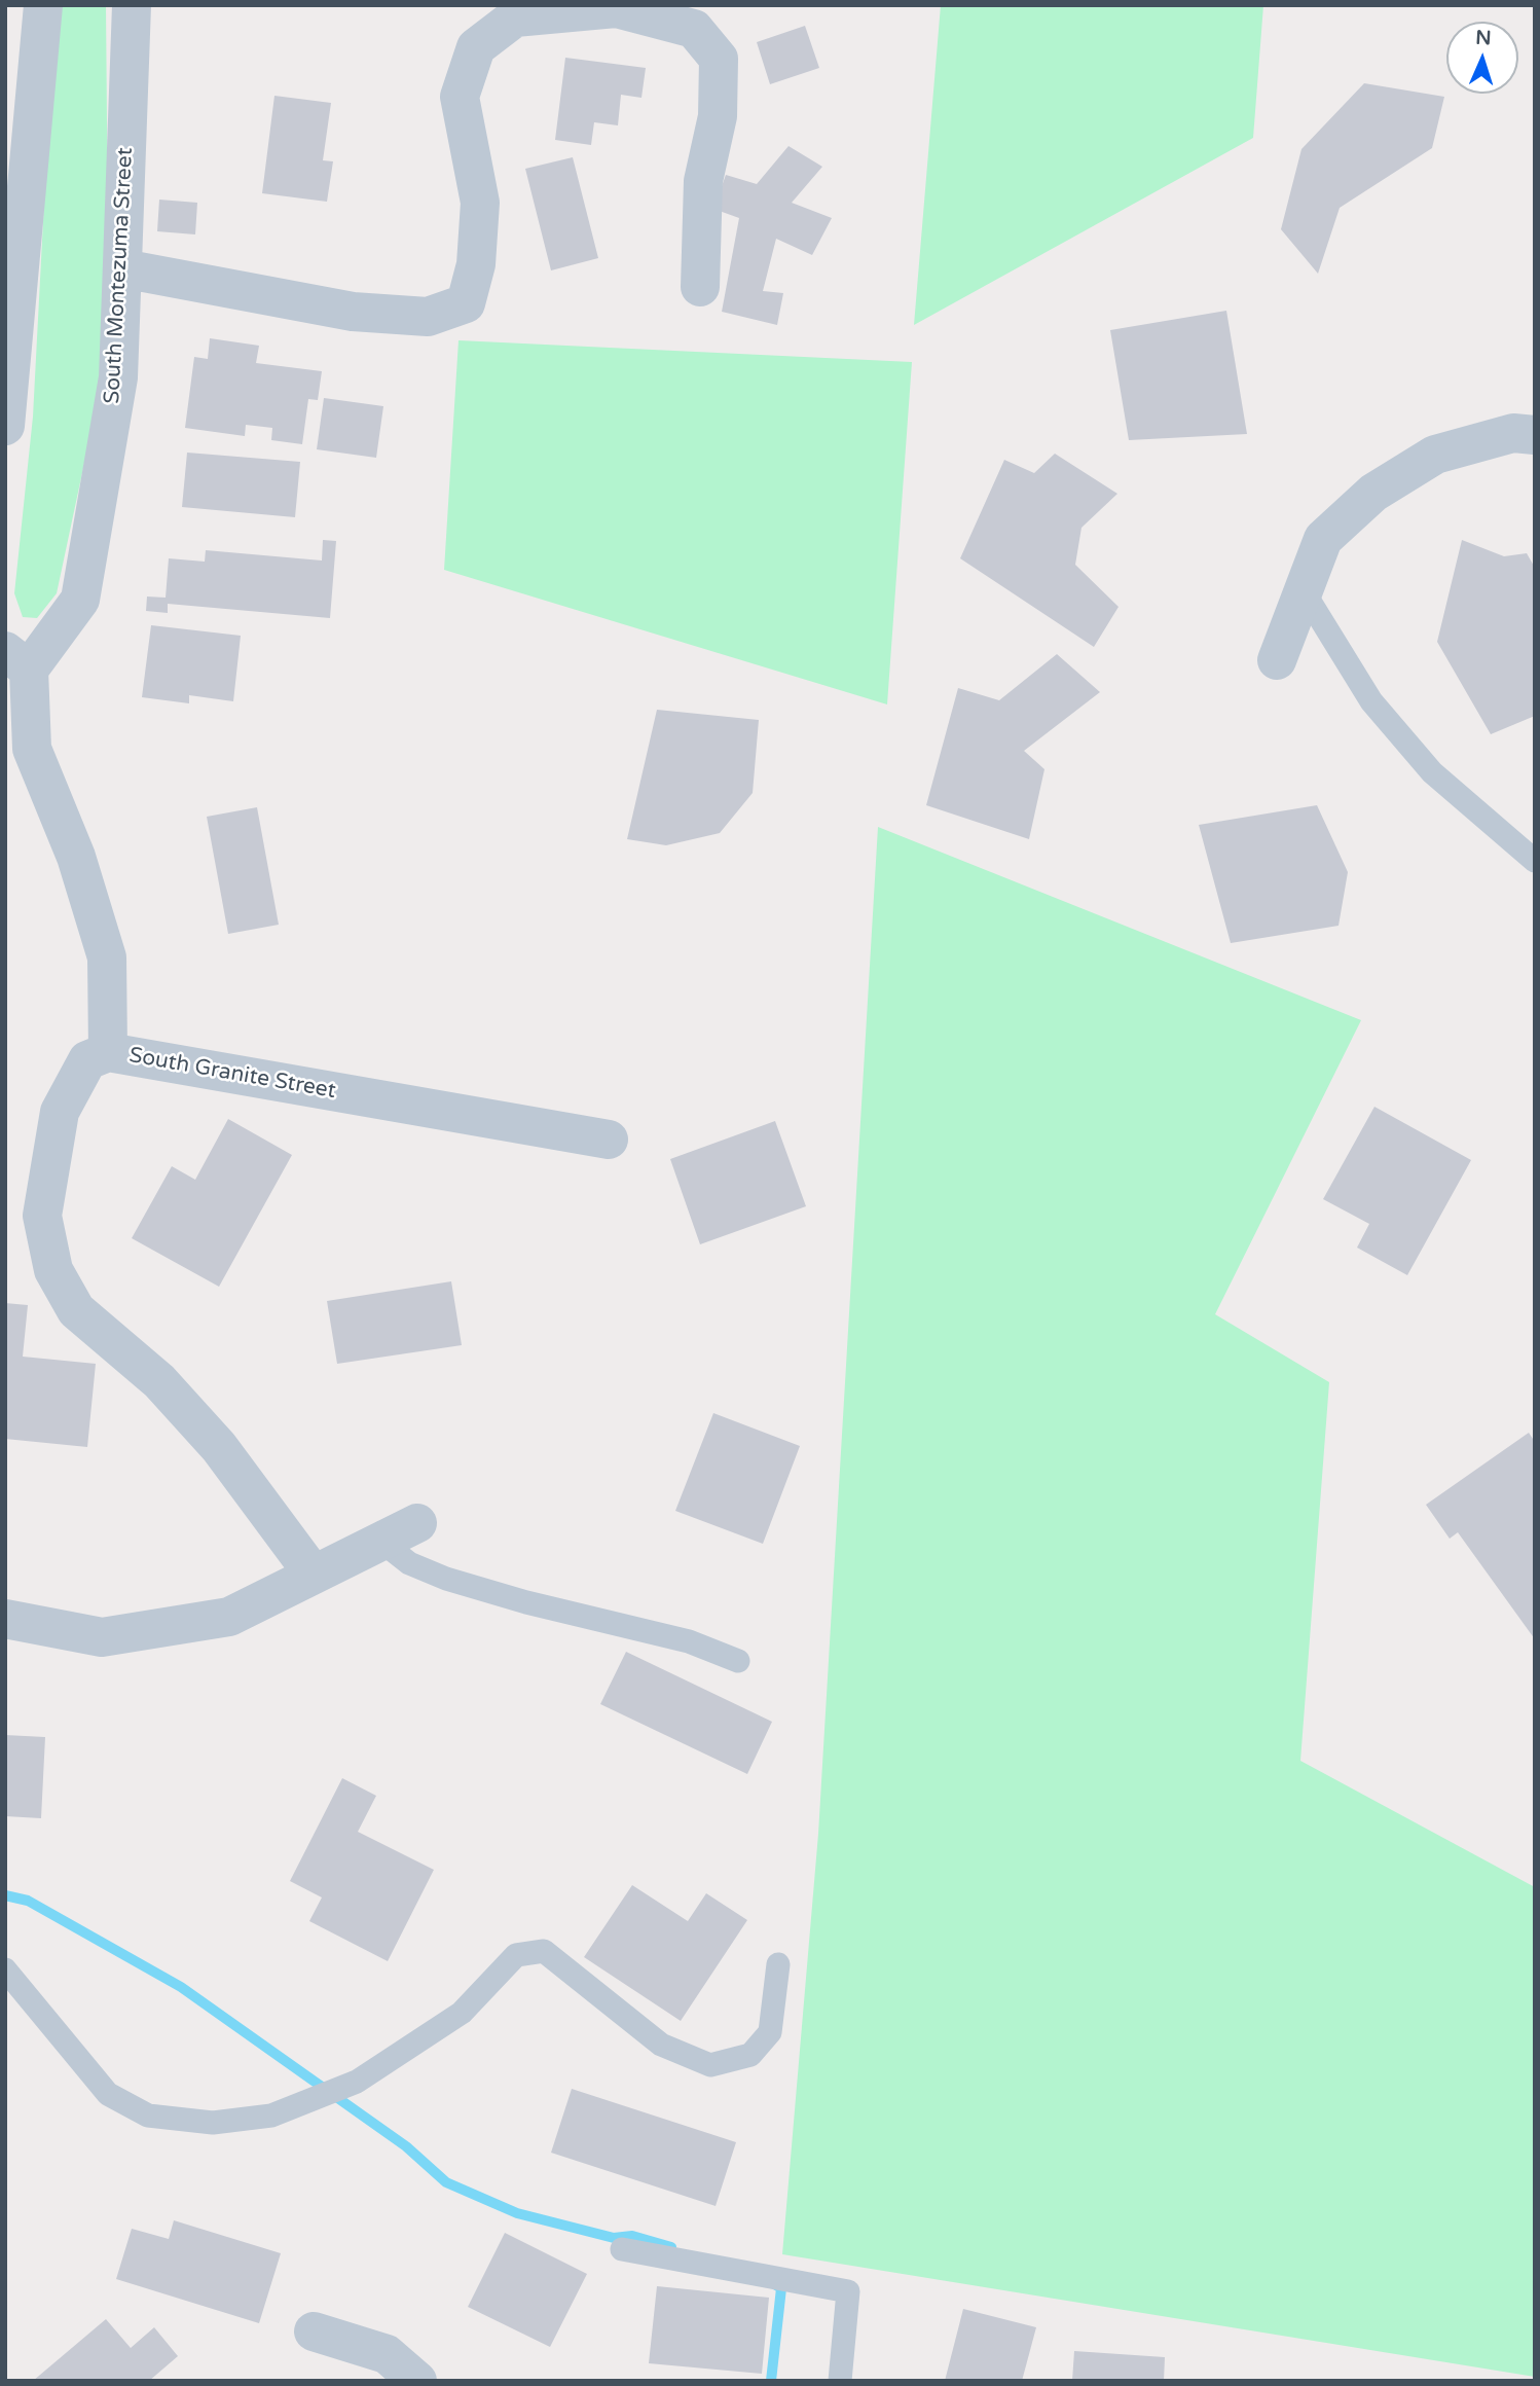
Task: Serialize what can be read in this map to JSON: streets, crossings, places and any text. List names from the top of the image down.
{
  "streets": {
    "street": ["South Montezuma Street", "South Granite Street"]
  },
  "north": "top"
}
